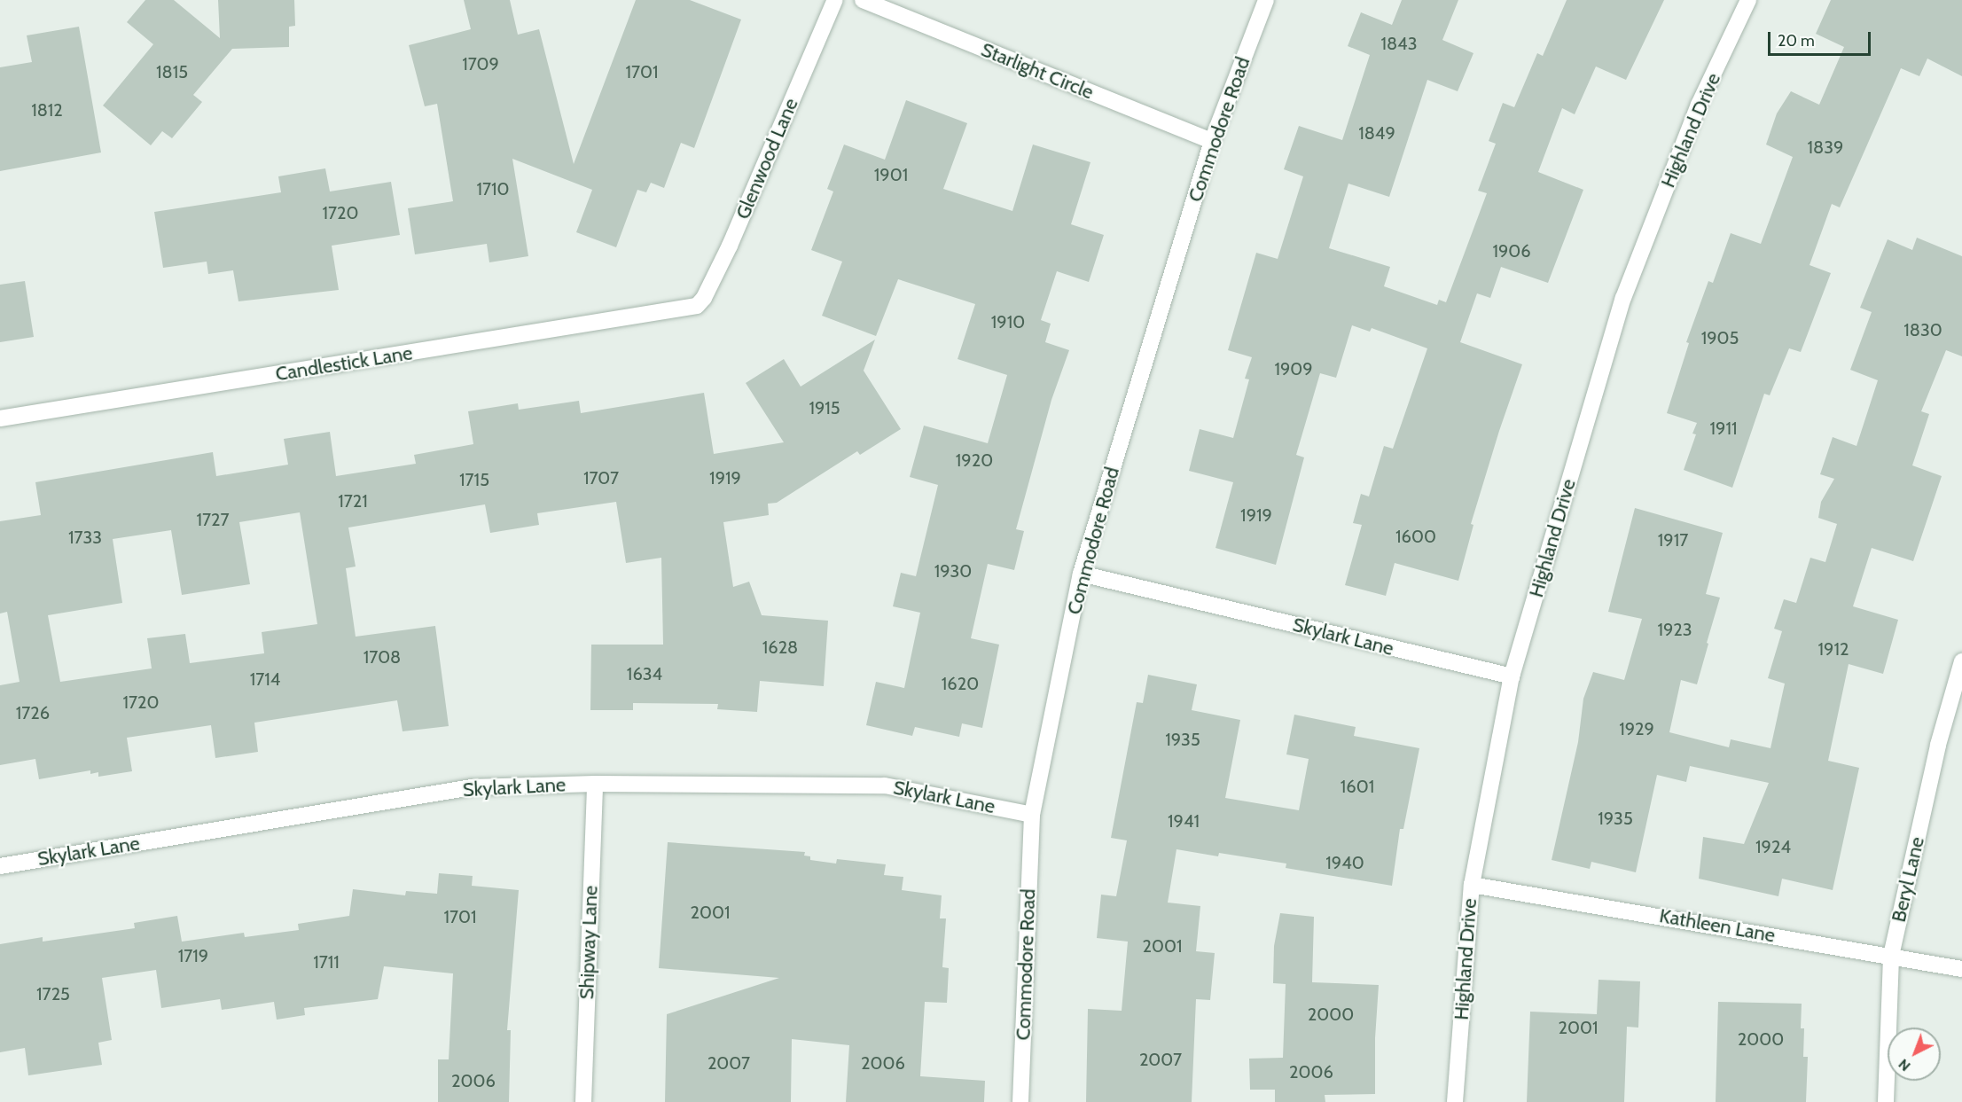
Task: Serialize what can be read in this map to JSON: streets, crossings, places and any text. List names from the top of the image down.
{
  "streets": {
    "street": [
      "Starlight Circle",
      "Commodore Road",
      "Highland Drive",
      "Glenwood Lane",
      "Candlestick Lane",
      "Skylark Lane",
      "Beryl Lane",
      "Kathleen Lane",
      "Shipway Lane"
    ]
  },
  "crossings": [
    ["Starlight Circle", "Commodore Road"],
    ["Commodore Road", "Skylark Lane"],
    ["Highland Drive", "Skylark Lane"],
    ["Highland Drive", "Kathleen Lane"],
    ["Glenwood Lane", "Candlestick Lane"],
    ["Skylark Lane", "Shipway Lane"],
    ["Beryl Lane", "Kathleen Lane"]
  ],
  "house_numbers": [
    "1843",
    "1709",
    "1815",
    "1701",
    "1812",
    "1849",
    "1839",
    "1901",
    "1710",
    "1720",
    "1906",
    "1910",
    "1830",
    "1905",
    "1909",
    "1915",
    "1911",
    "1920",
    "1707",
    "1919",
    "1715",
    "1721",
    "1919",
    "1727",
    "1600",
    "1733",
    "1917",
    "1930",
    "1923",
    "1628",
    "1912",
    "1708",
    "1634",
    "1714",
    "1620",
    "1720",
    "1726",
    "1929",
    "1935",
    "1601",
    "1935",
    "1941",
    "1924",
    "1940",
    "2001",
    "1701",
    "2001",
    "1719",
    "1711",
    "1725",
    "2000",
    "2001",
    "2000",
    "2007",
    "2007",
    "2006",
    "2006",
    "2006"
  ],
  "scale_bar": "20 m",
  "north": "bottom left"
}
